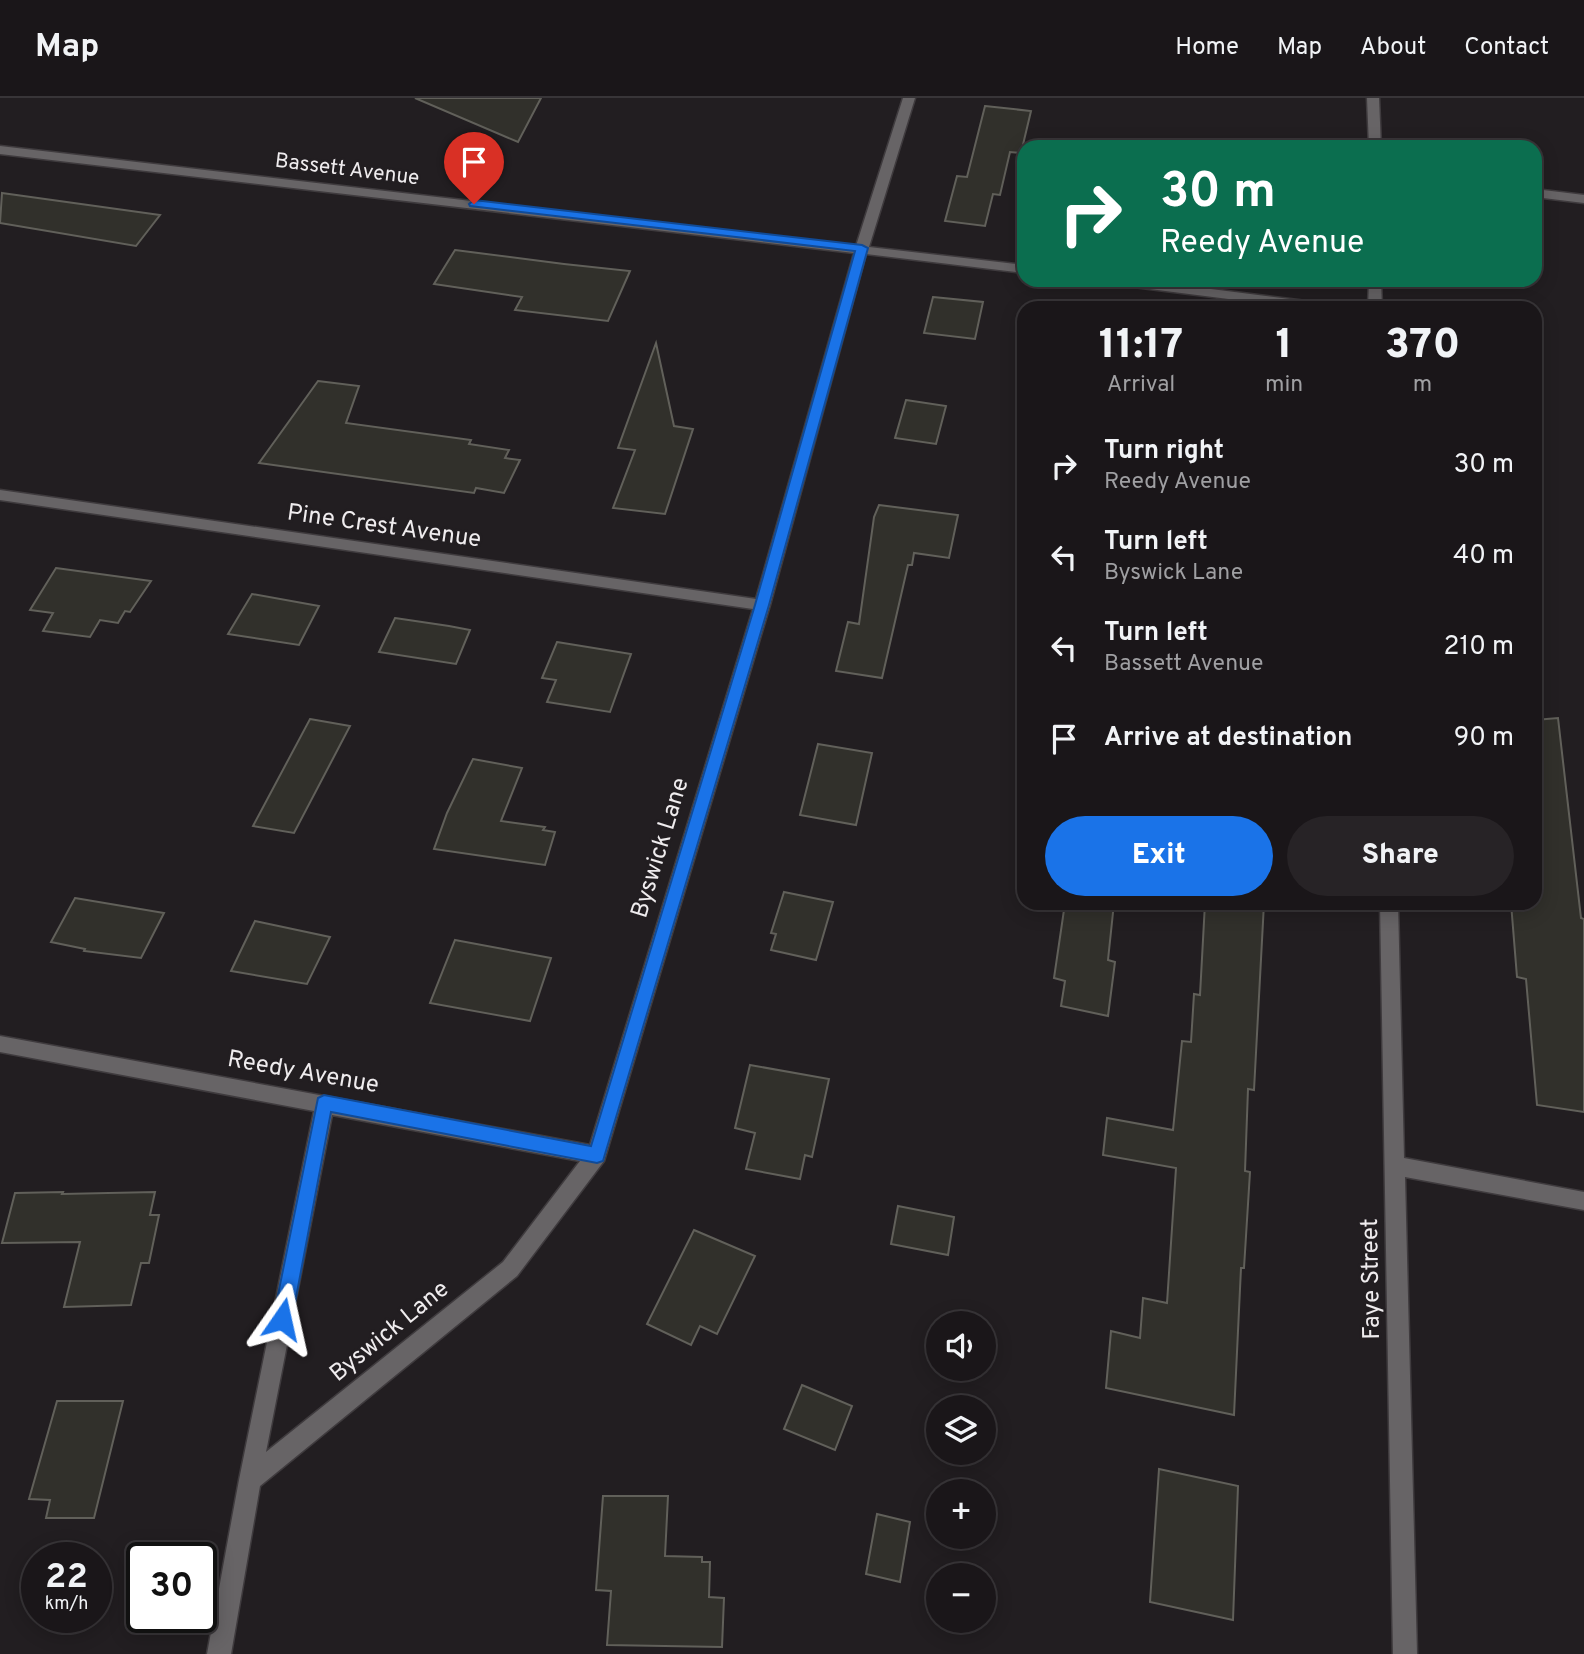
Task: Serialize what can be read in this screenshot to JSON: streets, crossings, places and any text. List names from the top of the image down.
{
  "streets": {
    "street": [
      "Bassett Avenue",
      "Pine Crest Avenue",
      "Byswick Lane",
      "Reedy Avenue",
      "Faye Street"
    ]
  },
  "crossings": [
    ["Bassett Avenue", "Byswick Lane"],
    ["Pine Crest Avenue", "Byswick Lane"],
    ["Byswick Lane", "Reedy Avenue"]
  ],
  "page": {
    "header": "Map",
    "nav": [
      "Home",
      "Map",
      "About",
      "Contact"
    ],
    "turn": ["30 m", "Reedy Avenue"],
    "eta": [
      "11:17",
      "Arrival",
      "1",
      "min",
      "370",
      "m"
    ],
    "list": [
      {
        "name": "Turn right",
        "note": "Reedy Avenue",
        "value": "30 m"
      },
      {
        "name": "Turn left",
        "note": "Byswick Lane",
        "value": "40 m"
      },
      {
        "name": "Turn left",
        "note": "Bassett Avenue",
        "value": "210 m"
      },
      {
        "name": "Arrive at destination",
        "value": "90 m"
      }
    ],
    "buttons": ["Exit", "Share"],
    "map_buttons": ["+", "−"],
    "speed": "22 km/h",
    "limit": "30"
  }
}
